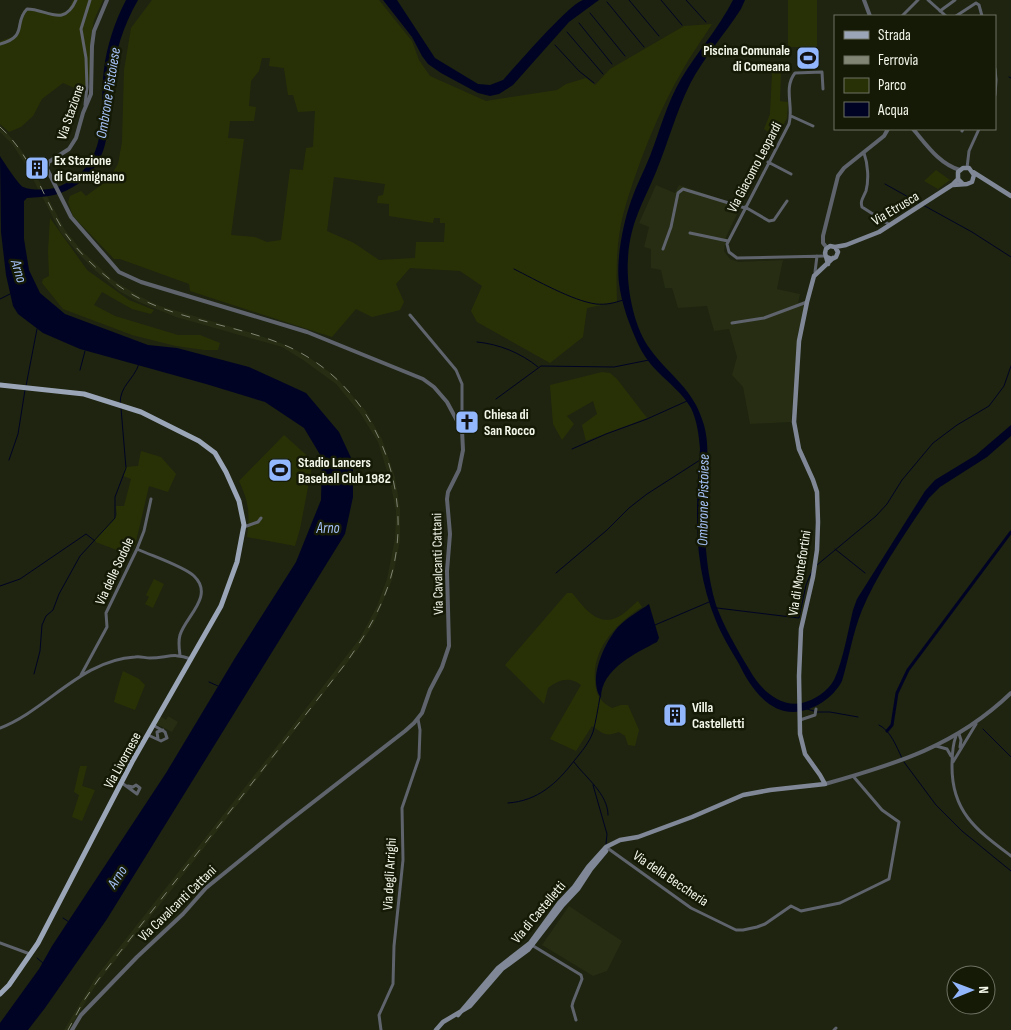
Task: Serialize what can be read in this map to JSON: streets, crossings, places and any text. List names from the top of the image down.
{
  "streets": {
    "main road": [
      "Via Etrusca",
      "Via di Montefortini",
      "Via Livornese",
      "Via di Castelletti"
    ],
    "street": [
      "Via Stazione",
      "Via Giacomo Leopardi",
      "Via Cavalcanti Cattani",
      "Via delle Sodole",
      "Via degli Arrighi",
      "Via della Beccheria"
    ]
  },
  "crossings": [
    ["Via Stazione", "Via Cavalcanti Cattani"],
    ["Via Cavalcanti Cattani", "Via degli Arrighi"],
    ["Via di Montefortini", "Via di Castelletti"],
    ["Via della Beccheria", "Via di Castelletti"]
  ],
  "water": ["Ombrone Pistoiese", "Arno"],
  "places": {
    "sports": ["Piscina Comunale di Comeana", "Stadio Lancers Baseball Club 1982"],
    "building": ["Ex Stazione di Carmignano", "Villa Castelletti"],
    "church": ["Chiesa di San Rocco"]
  },
  "legend": [
    "Strada",
    "Ferrovia",
    "Parco",
    "Acqua"
  ],
  "north": "right"
}
